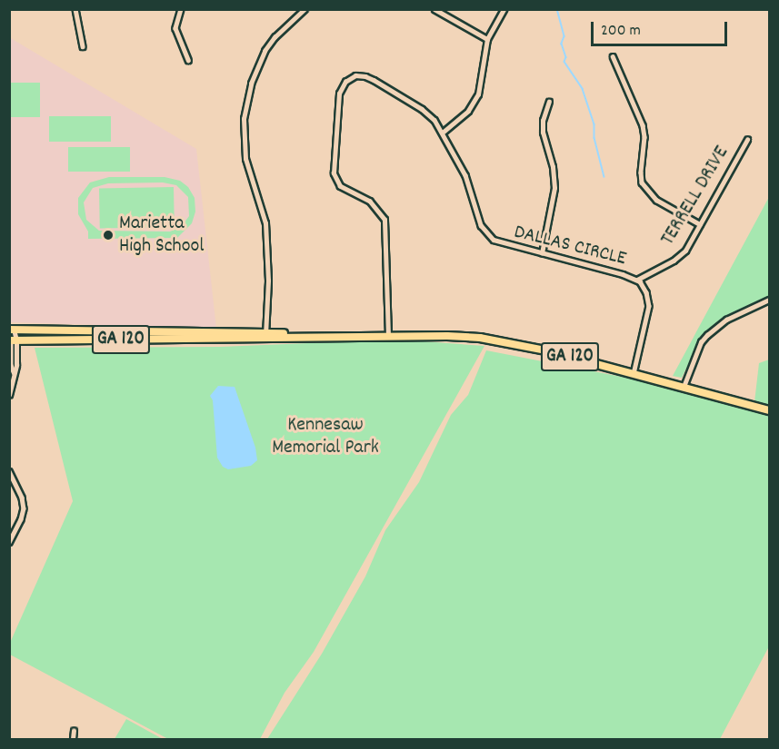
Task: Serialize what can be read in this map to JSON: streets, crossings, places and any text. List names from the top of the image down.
{
  "streets": {
    "highway": ["GA 120"],
    "street": ["TERRELL DRIVE", "DALLAS CIRCLE"]
  },
  "crossings": [
    ["TERRELL DRIVE", "DALLAS CIRCLE"],
    ["DALLAS CIRCLE", "GA 120"]
  ],
  "parks": ["Kennesaw Memorial Park"],
  "places": ["Marietta High School"],
  "scale_bar": "200 m"
}
